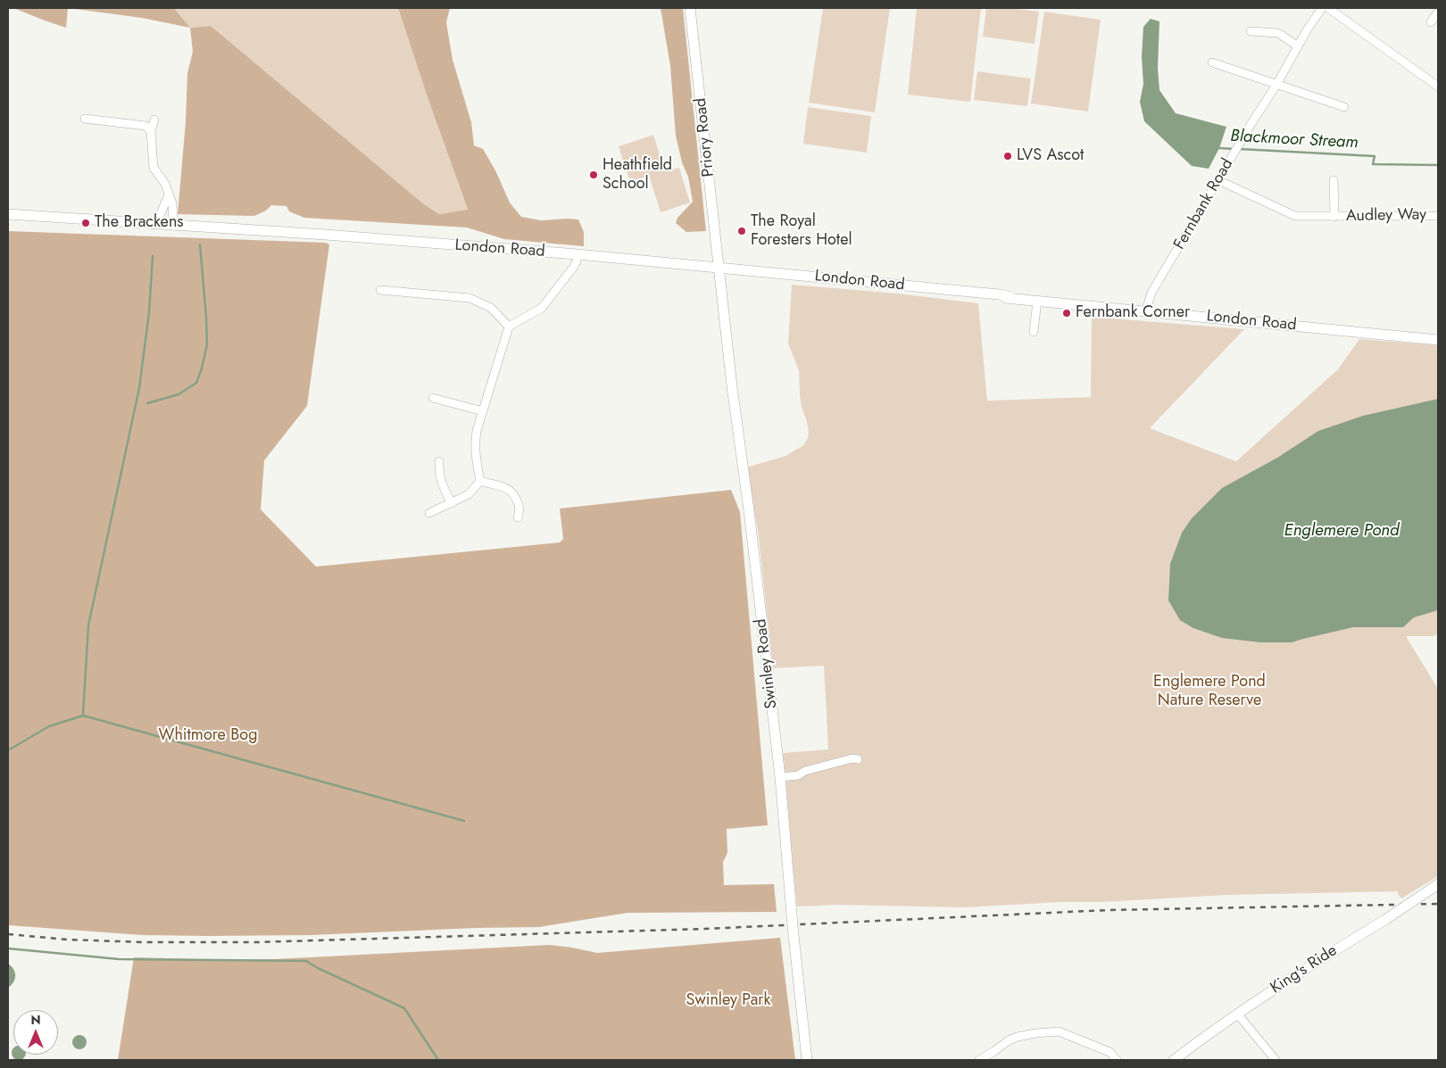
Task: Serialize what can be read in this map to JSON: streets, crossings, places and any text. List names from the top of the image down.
{
  "streets": {
    "main road": [
      "Priory Road",
      "London Road",
      "Swinley Road",
      "King's Ride"
    ],
    "street": ["Fernbank Road", "Audley Way"]
  },
  "crossings": [
    ["Priory Road", "London Road"],
    ["Priory Road", "Swinley Road"],
    ["Fernbank Road", "Audley Way"],
    ["Fernbank Road", "London Road"],
    ["London Road", "Swinley Road"]
  ],
  "water": ["Blackmoor Stream", "Englemere Pond"],
  "parks": ["Englemere Pond Nature Reserve", "Whitmore Bog", "Swinley Park"],
  "places": [
    "LVS Ascot",
    "Heathfield School",
    "The Brackens",
    "The Royal Foresters Hotel",
    "Fernbank Corner"
  ],
  "north": "top"
}
